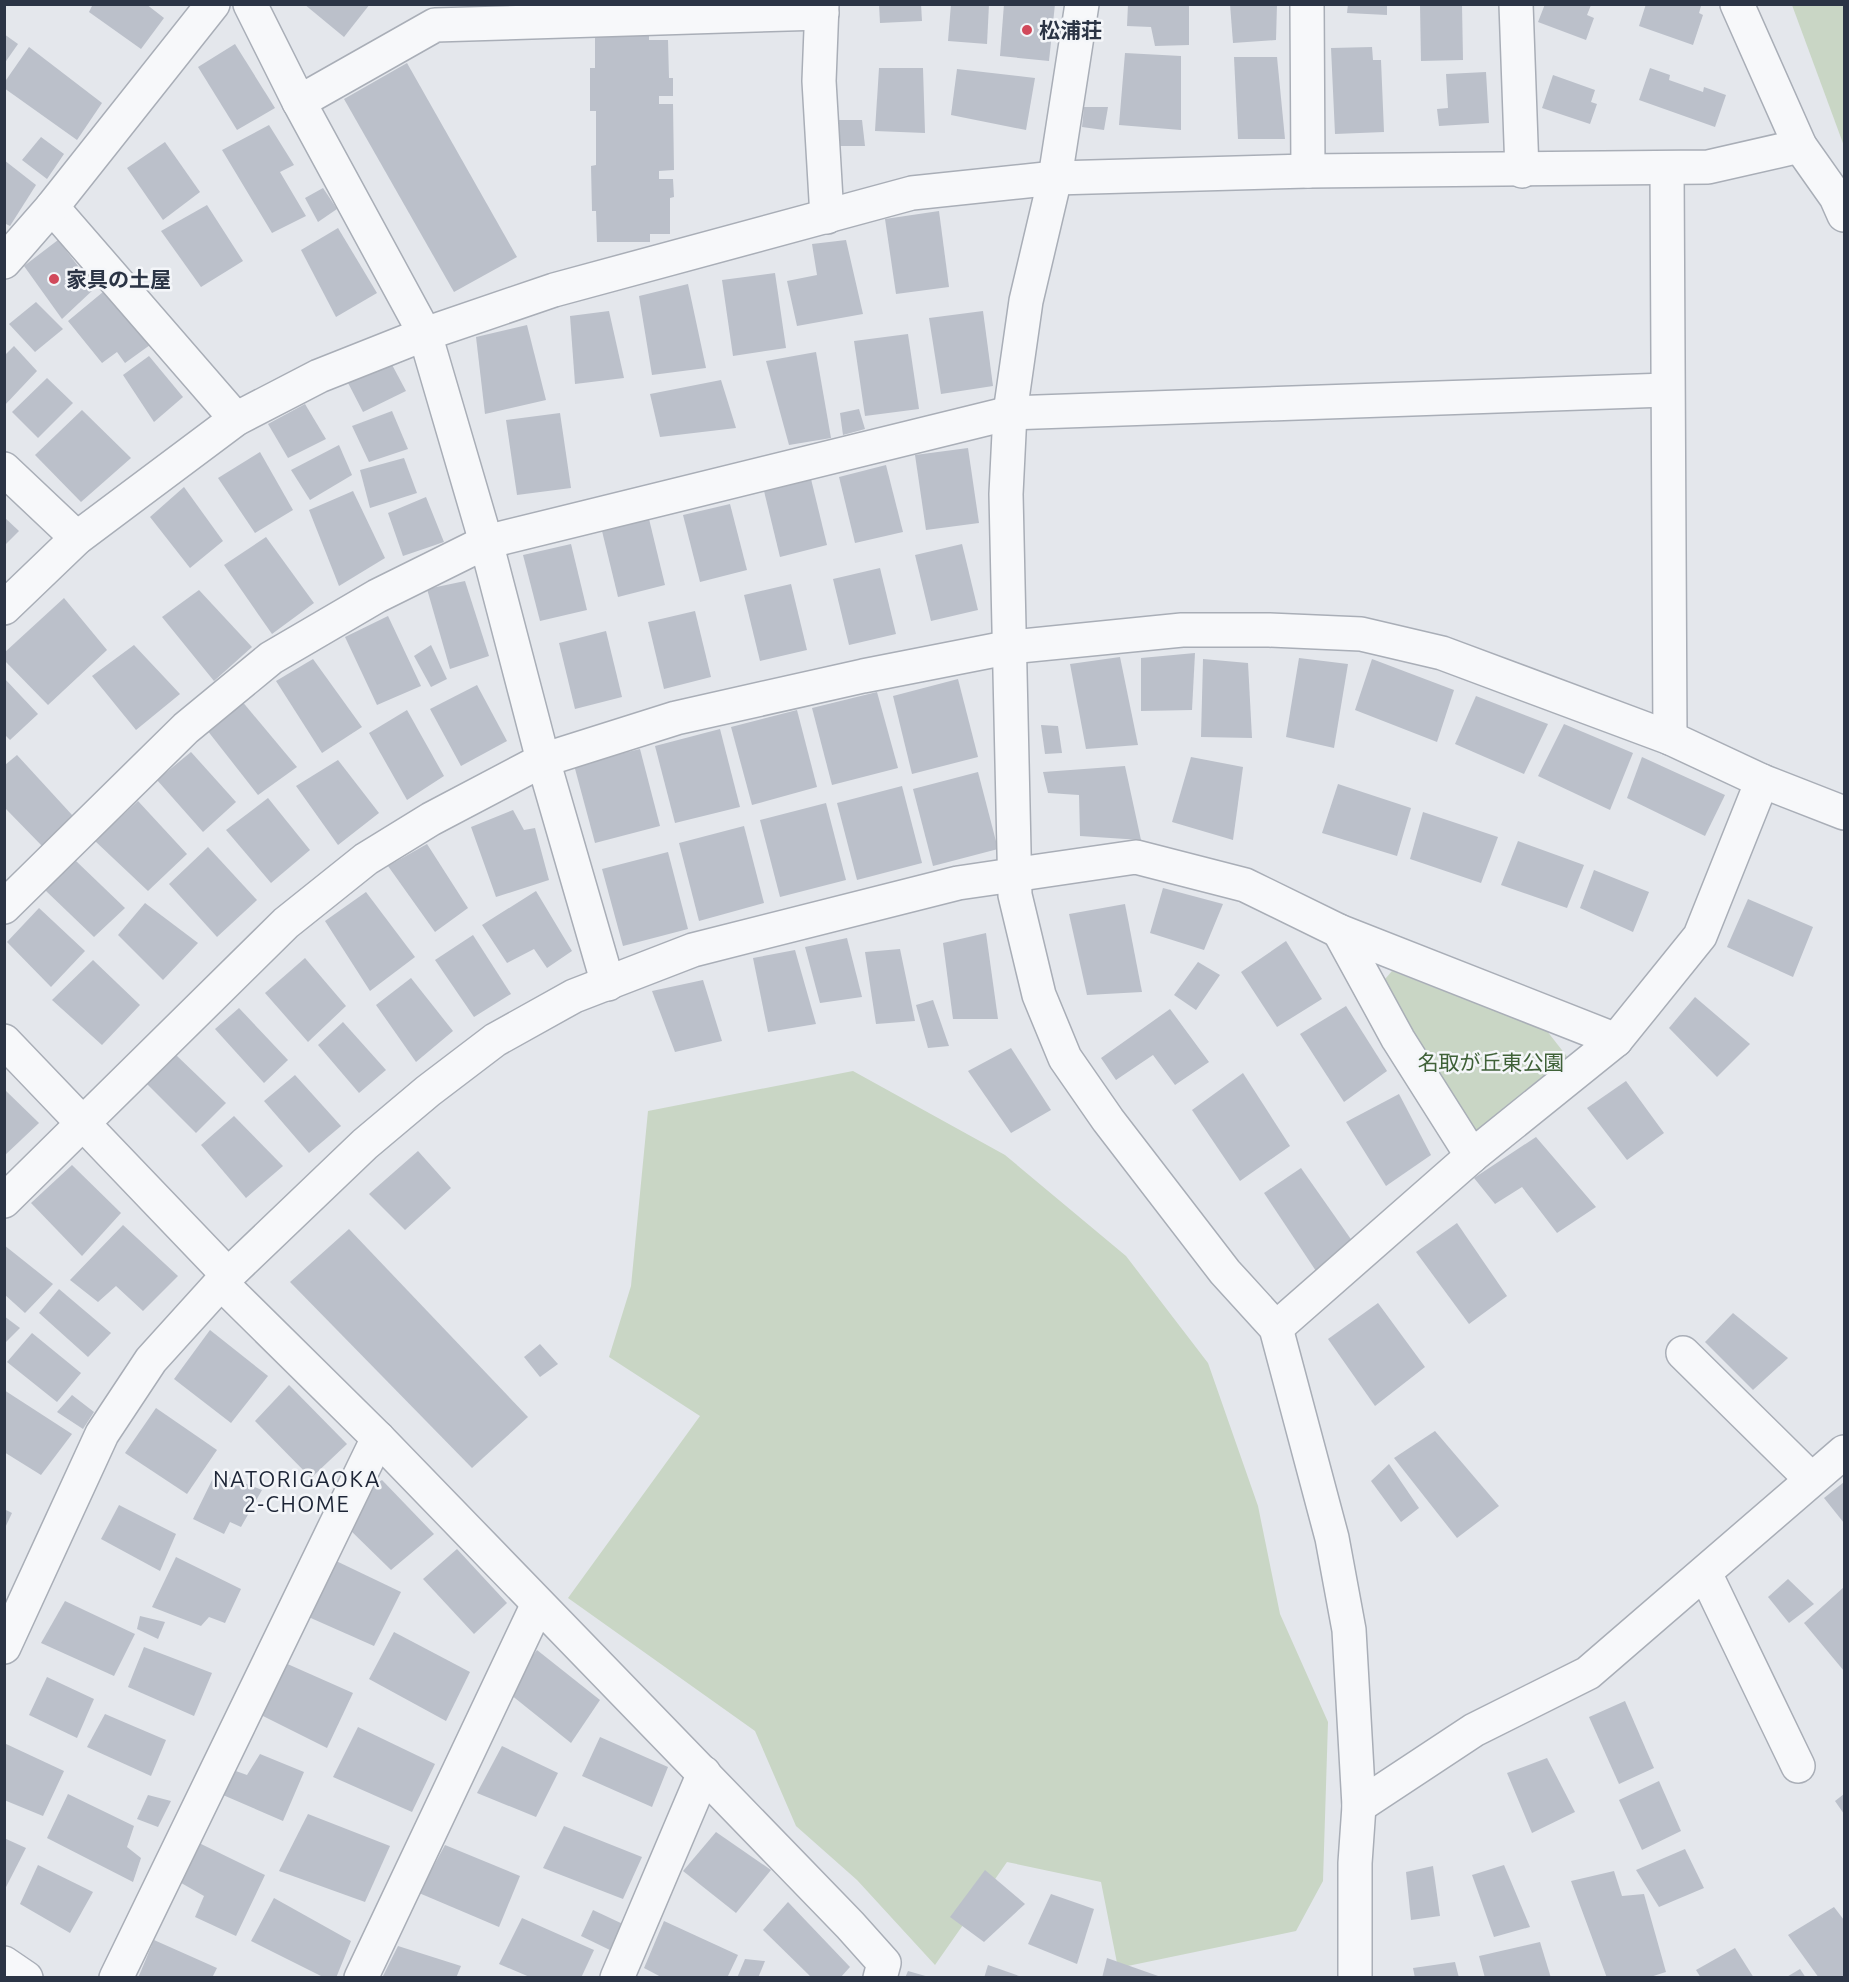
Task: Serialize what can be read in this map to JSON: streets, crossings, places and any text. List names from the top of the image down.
{
  "districts": ["NATORIGAOKA 2-CHOME"],
  "parks": ["名取が丘東公園"],
  "places": ["松浦荘", "家具の土屋"]
}
